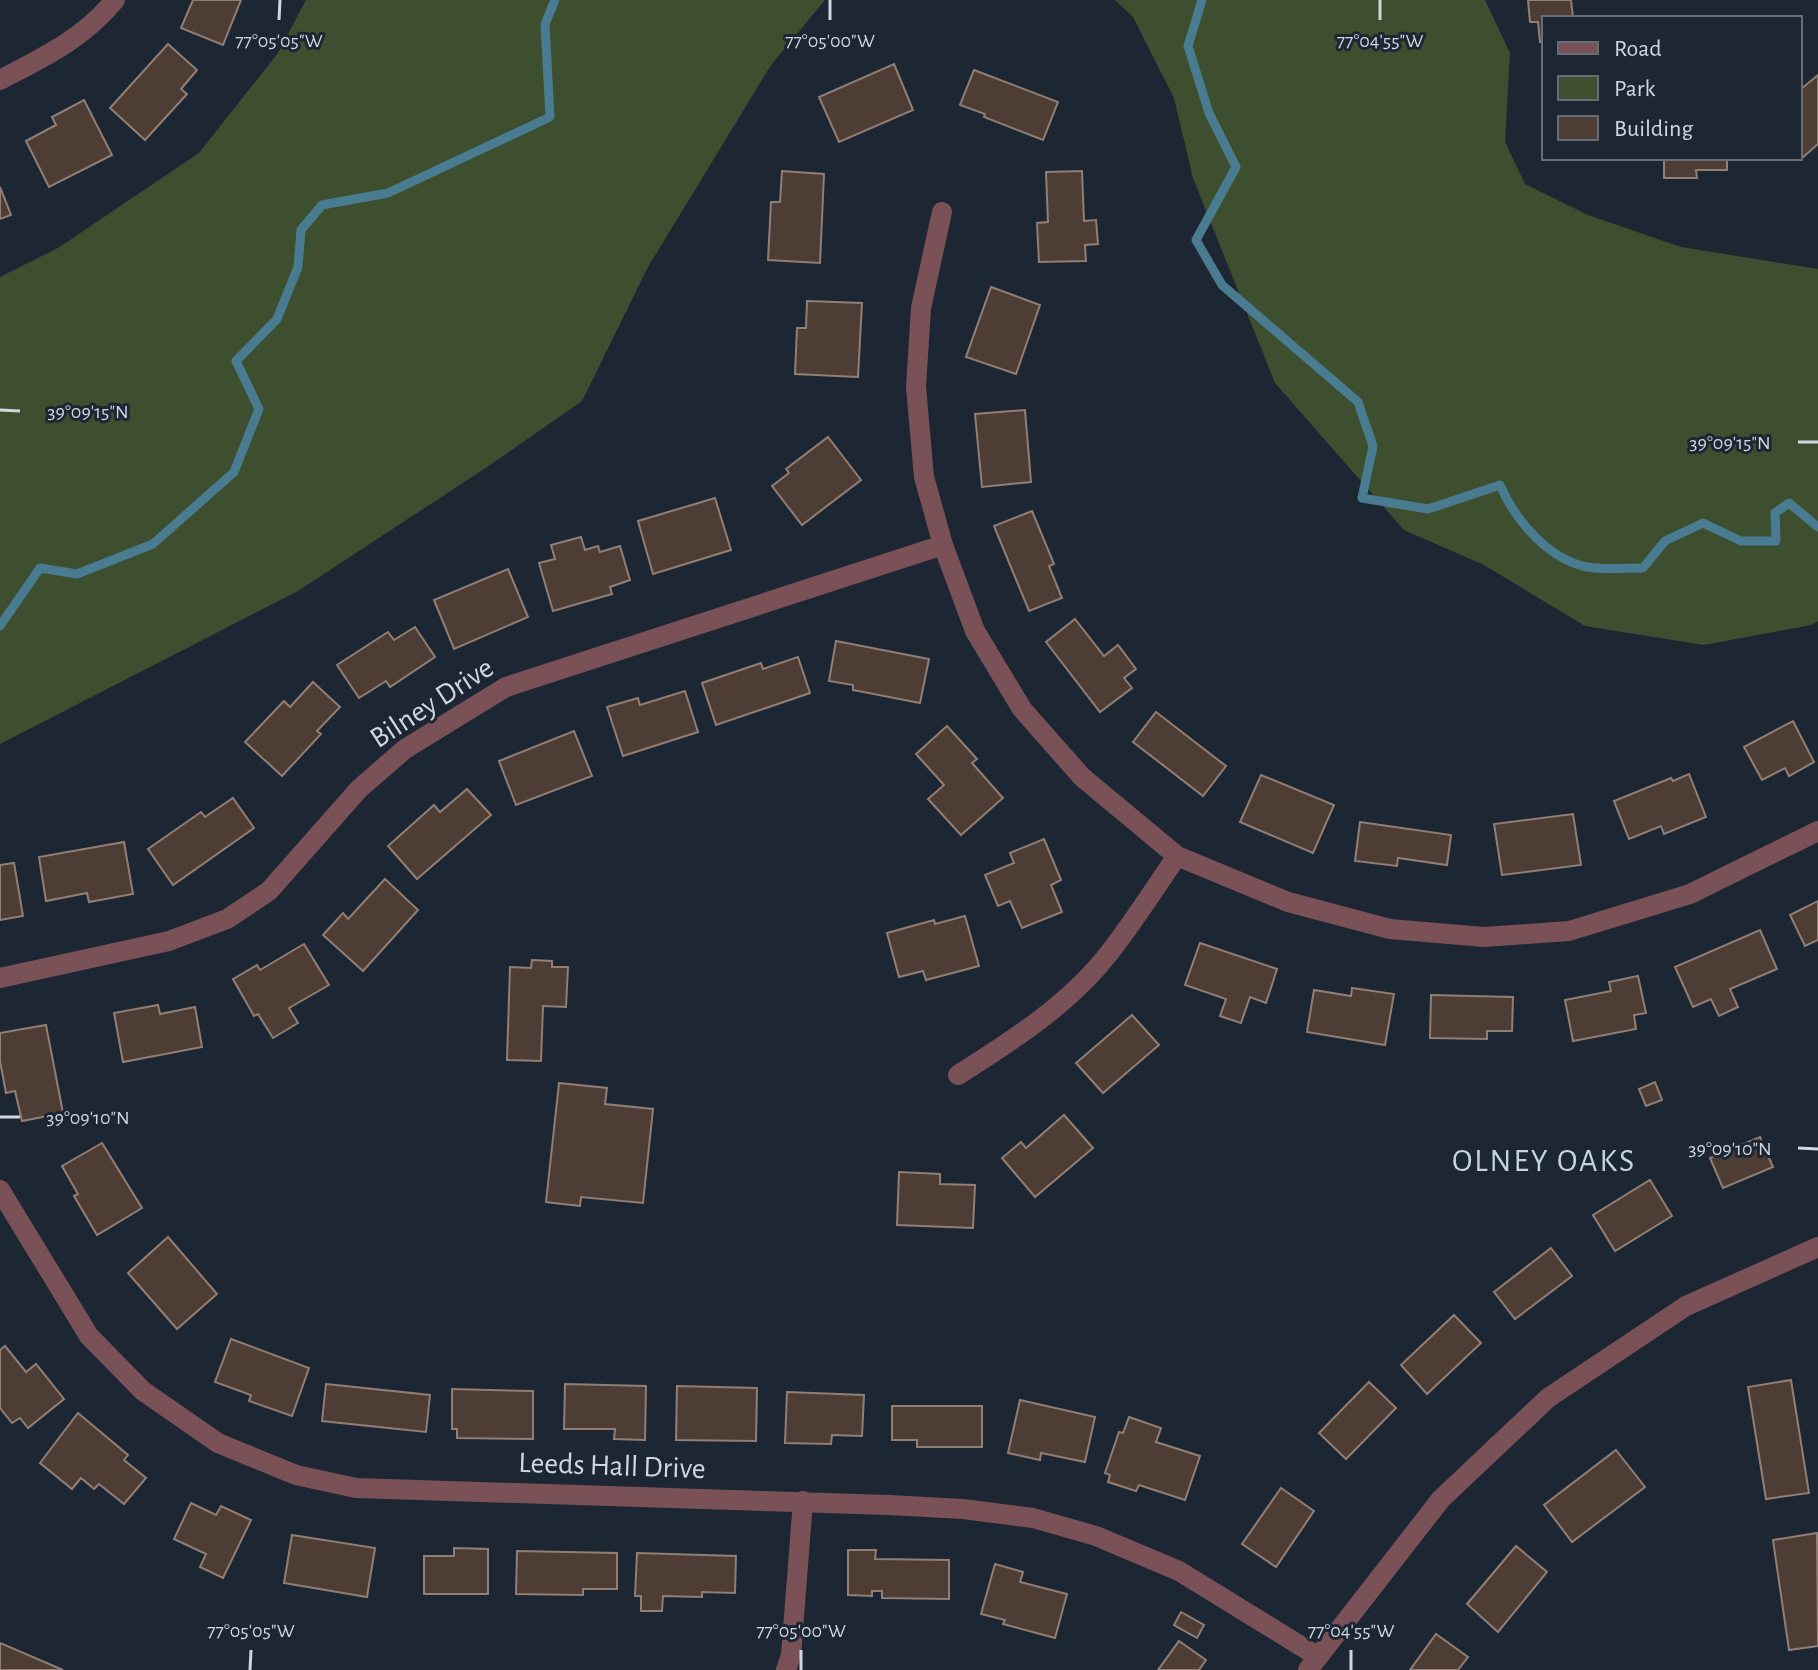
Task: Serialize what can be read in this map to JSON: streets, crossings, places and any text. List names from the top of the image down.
{
  "streets": {
    "street": ["Bilney Drive", "Leeds Hall Drive"]
  },
  "districts": ["OLNEY OAKS"],
  "legend": ["Road", "Park", "Building"],
  "coordinates": [
    "77°05'05\"W",
    "77°05'00\"W",
    "77°04'55\"W",
    "39°09'15\"N",
    "39°09'10\"N"
  ]
}
